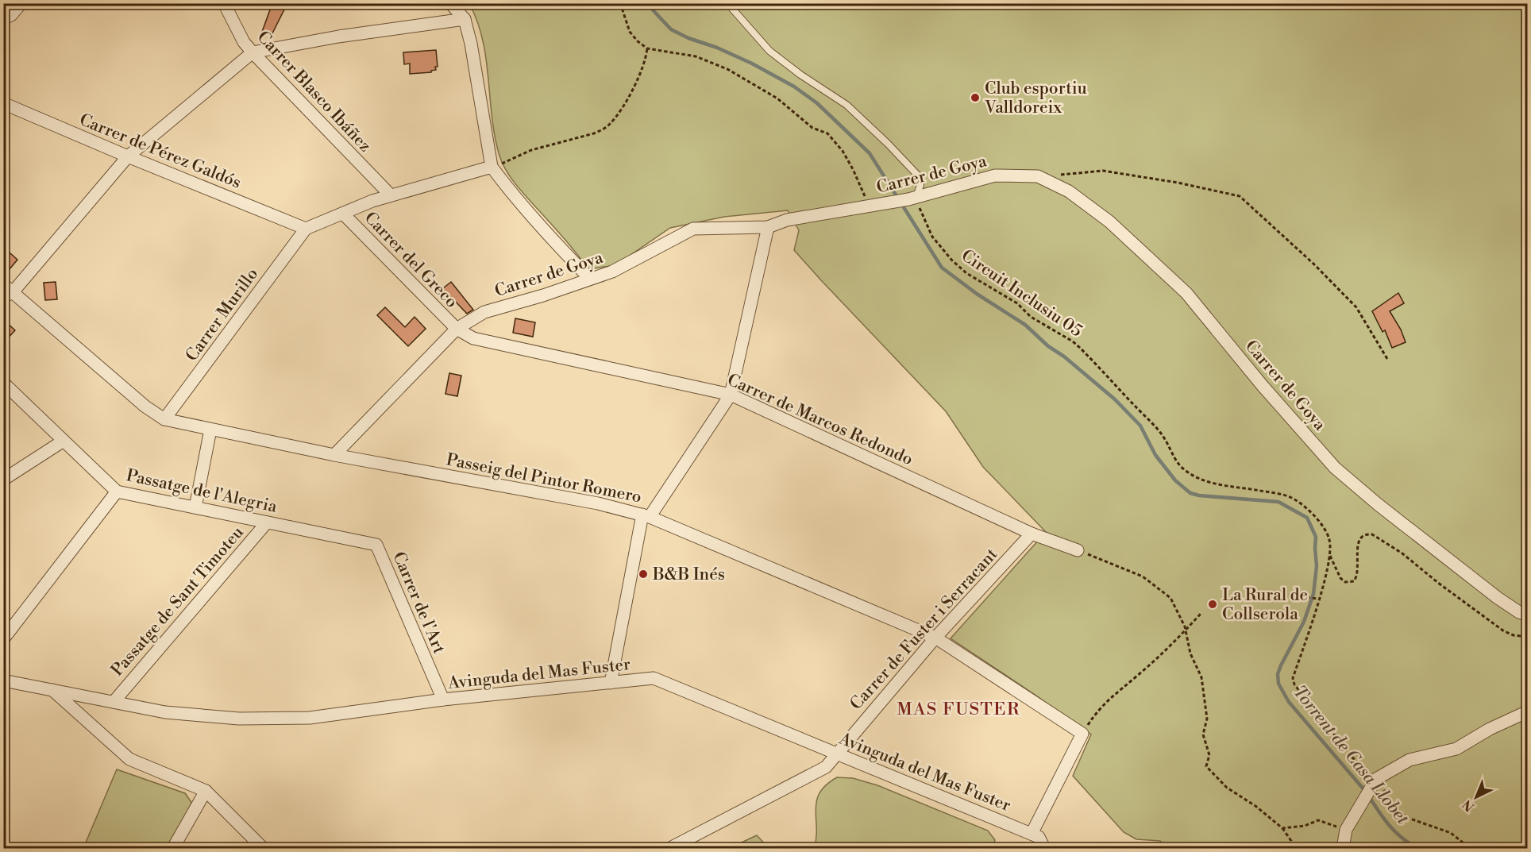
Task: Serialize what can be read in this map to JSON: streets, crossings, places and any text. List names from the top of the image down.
{
  "streets": {
    "street": [
      "Carrer Blasco Ibáñez",
      "Carrer de Pérez Galdós",
      "Carrer de Goya",
      "Carrer del Greco",
      "Carrer Murillo",
      "Carrer de Marcos Redondo",
      "Passeig del Pintor Romero",
      "Passatge de l'Alegria",
      "Passatge de Sant Timoteu",
      "Carrer de l'Art",
      "Carrer de Fuster i Serracant",
      "Avinguda del Mas Fuster"
    ],
    "path": ["Circuit Inclusiu 05"]
  },
  "crossings": [
    ["Carrer de Pérez Galdós", "Carrer Murillo"],
    ["Carrer de Goya", "Carrer del Greco"],
    ["Carrer de Goya", "Circuit Inclusiu 05"],
    ["Carrer de Goya", "Carrer de Marcos Redondo"],
    ["Carrer de Goya", "Passeig del Pintor Romero"],
    ["Carrer del Greco", "Carrer de Marcos Redondo"],
    ["Carrer Murillo", "Passeig del Pintor Romero"],
    ["Carrer de Marcos Redondo", "Carrer de Fuster i Serracant"],
    ["Passeig del Pintor Romero", "Carrer de Fuster i Serracant"],
    ["Passatge de l'Alegria", "Passatge de Sant Timoteu"],
    ["Passatge de l'Alegria", "Carrer de l'Art"],
    ["Passatge de Sant Timoteu", "Avinguda del Mas Fuster"],
    ["Carrer de l'Art", "Avinguda del Mas Fuster"],
    ["Carrer de Fuster i Serracant", "Avinguda del Mas Fuster"]
  ],
  "districts": ["MAS FUSTER"],
  "water": ["Torrent de Casa Llobet"],
  "places": ["Club esportiu Valldoreix", "B&B Inés", "La Rural de Collserola"],
  "north": "bottom left"
}
